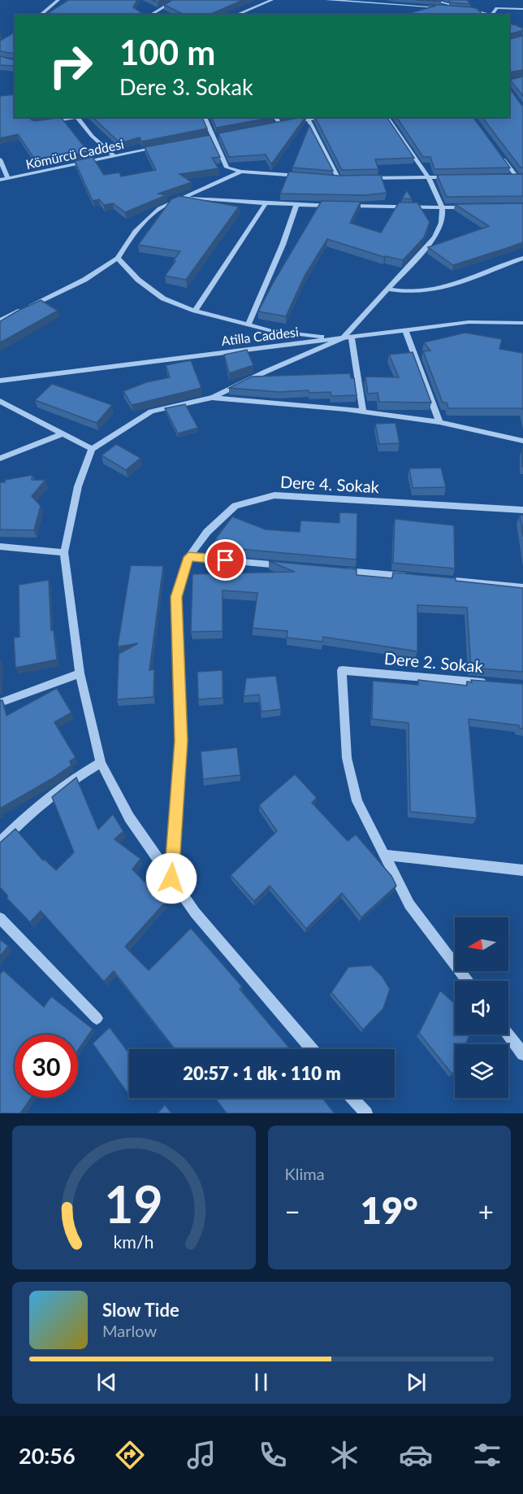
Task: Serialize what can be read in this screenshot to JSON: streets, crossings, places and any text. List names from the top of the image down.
{
  "streets": {
    "street": [
      "Kömürcü Caddesi",
      "Atilla Caddesi",
      "Dere 4. Sokak",
      "Dere 2. Sokak"
    ]
  },
  "north": "left",
  "page": {
    "turn": ["100 m", "Dere 3. Sokak"],
    "limit": "30",
    "trip": "20:57 · 1 dk · 110 m",
    "tile": "Klima",
    "heat": ["−", "19°", "+"],
    "song": ["Slow Tide", "Marlow"],
    "tabs": "20:56",
    "gauge": ["19", "km/h"]
  }
}
